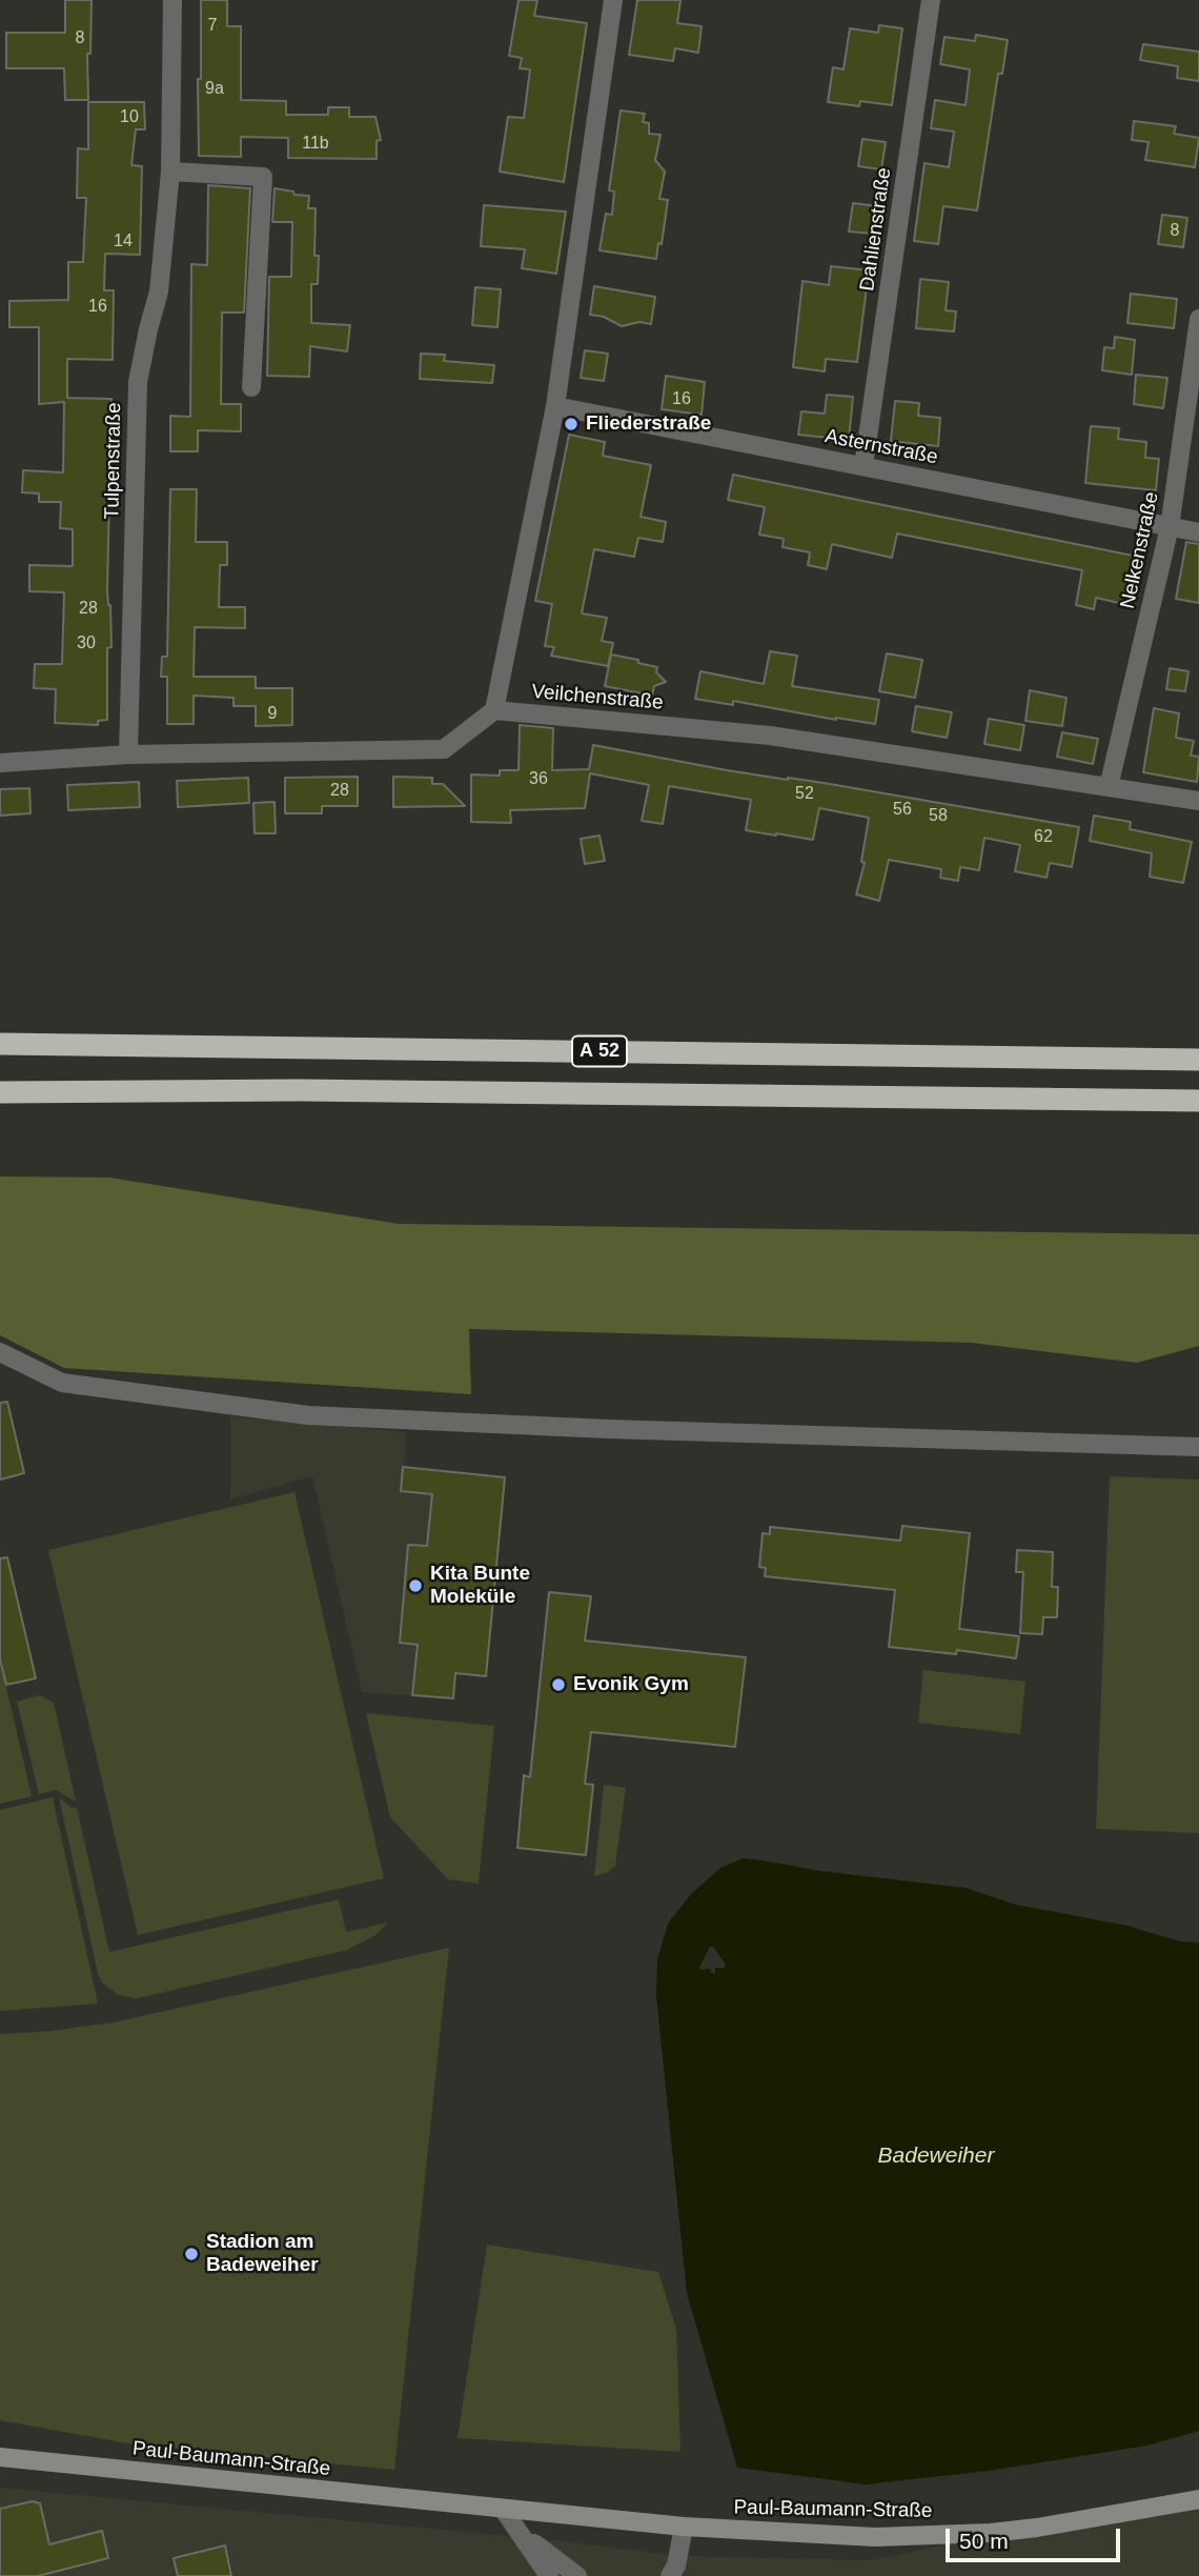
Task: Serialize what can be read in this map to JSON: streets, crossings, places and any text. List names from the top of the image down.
{
  "streets": {
    "highway": ["A 52"],
    "main road": ["Paul-Baumann-Straße"],
    "street": [
      "Dahlienstraße",
      "Asternstraße",
      "Tulpenstraße",
      "Nelkenstraße",
      "Veilchenstraße"
    ]
  },
  "crossings": [
    ["Dahlienstraße", "Asternstraße"],
    ["Asternstraße", "Nelkenstraße"],
    ["Nelkenstraße", "Veilchenstraße"]
  ],
  "water": ["Badeweiher"],
  "places": [
    "Fliederstraße",
    "Kita Bunte Moleküle",
    "Evonik Gym",
    "Stadion am Badeweiher"
  ],
  "house_numbers": [
    "7",
    "8",
    "9a",
    "10",
    "11b",
    "8",
    "14",
    "16",
    "16",
    "28",
    "30",
    "9",
    "36",
    "28",
    "52",
    "56",
    "58",
    "62"
  ],
  "scale_bar": "50 m"
}
